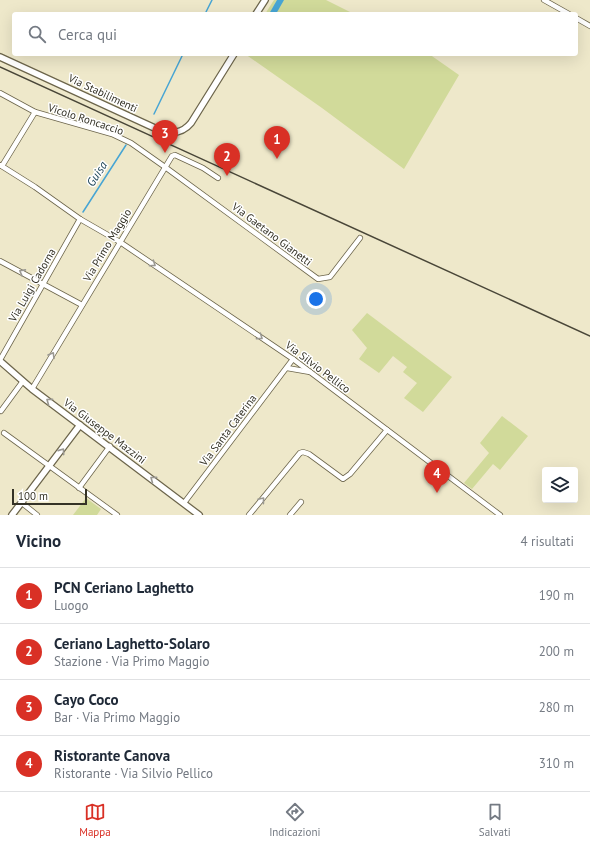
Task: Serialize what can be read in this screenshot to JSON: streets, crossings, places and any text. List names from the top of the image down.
{
  "streets": {
    "street": [
      "Via Stabilimenti",
      "Vicolo Roncaccio",
      "Via Gaetano Gianetti",
      "Via Primo Maggio",
      "Via Luigi Cadorna",
      "Via Silvio Pellico",
      "Via Santa Caterina",
      "Via Giuseppe Mazzini"
    ]
  },
  "crossings": [
    ["Vicolo Roncaccio", "Via Gaetano Gianetti"],
    ["Vicolo Roncaccio", "Via Primo Maggio"],
    ["Via Gaetano Gianetti", "Via Primo Maggio"],
    ["Via Primo Maggio", "Via Silvio Pellico"],
    ["Via Primo Maggio", "Via Giuseppe Mazzini"],
    ["Via Luigi Cadorna", "Via Silvio Pellico"],
    ["Via Luigi Cadorna", "Via Giuseppe Mazzini"],
    ["Via Silvio Pellico", "Via Santa Caterina"],
    ["Via Santa Caterina", "Via Giuseppe Mazzini"]
  ],
  "one_way": ["Via Giuseppe Mazzini"],
  "water": ["Guisa"],
  "scale_bar": "100 m",
  "page": {
    "search": "Cerca qui",
    "pins": [
      "3",
      "1",
      "2",
      "4"
    ],
    "scale": "100 m",
    "heading": ["Vicino", "4 risultati"],
    "list": [
      {
        "mark": "1",
        "name": "PCN Ceriano Laghetto",
        "note": "Luogo",
        "value": "190 m"
      },
      {
        "mark": "2",
        "name": "Ceriano Laghetto-Solaro",
        "note": "Stazione · Via Primo Maggio",
        "value": "200 m"
      },
      {
        "mark": "3",
        "name": "Cayo Coco",
        "note": "Bar · Via Primo Maggio",
        "value": "280 m"
      },
      {
        "mark": "4",
        "name": "Ristorante Canova",
        "note": "Ristorante · Via Silvio Pellico",
        "value": "310 m"
      }
    ],
    "nav": ["Mappa", "Indicazioni", "Salvati"]
  }
}
